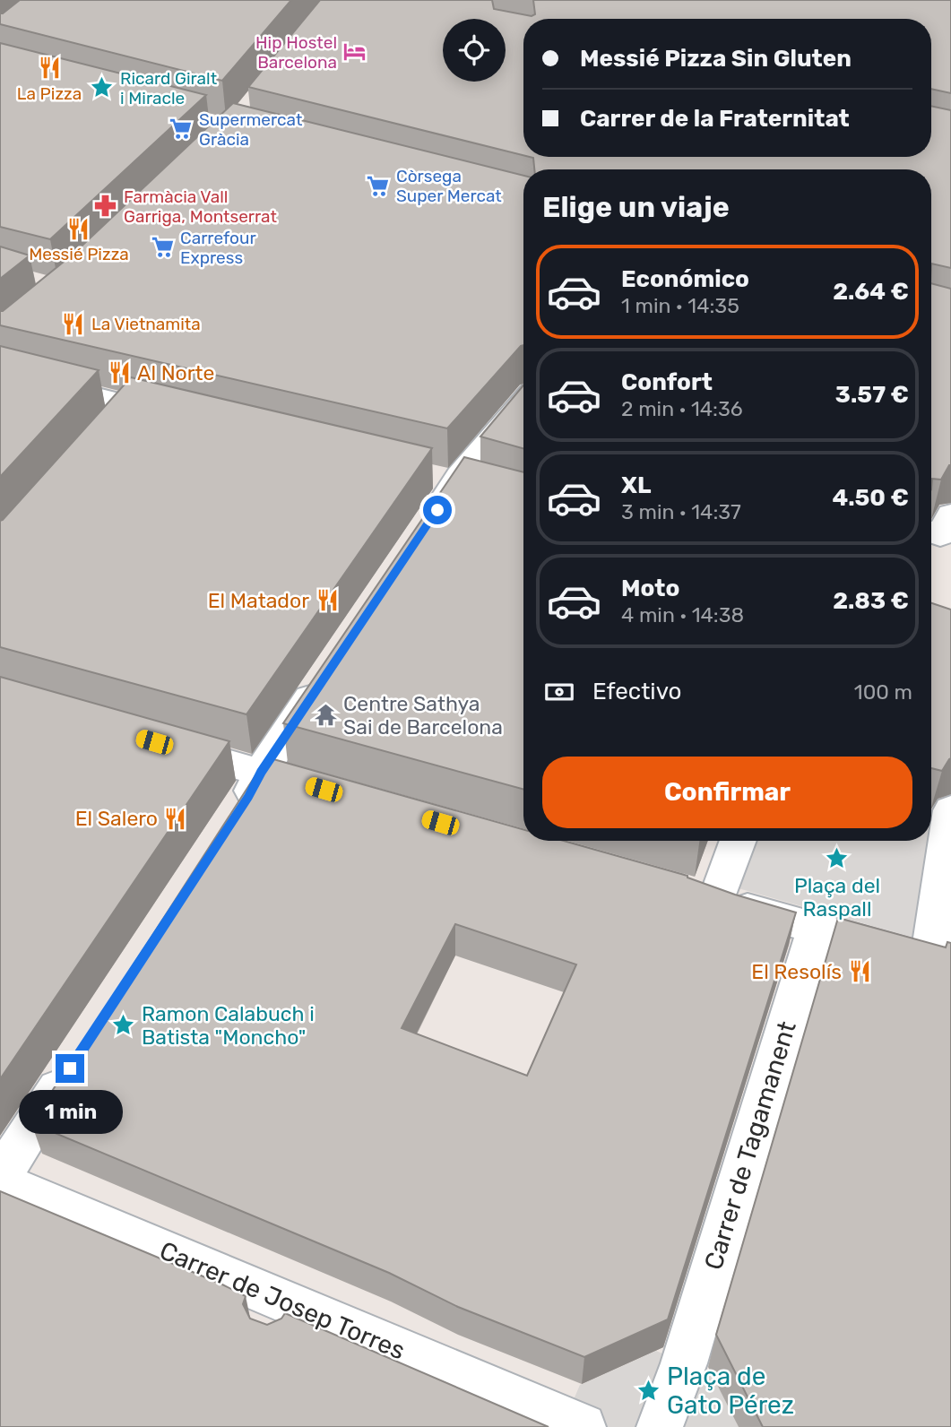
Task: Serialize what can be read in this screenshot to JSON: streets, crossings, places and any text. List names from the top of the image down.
{
  "streets": {
    "street": ["Carrer de Tagamanent", "Carrer de Josep Torres"]
  },
  "places": {
    "hotel": ["Hip Hostel Barcelona"],
    "restaurant": [
      "La Pizza",
      "Messié Pizza",
      "La Vietnamita",
      "Al Norte",
      "El Matador",
      "El Salero",
      "El Resolís"
    ],
    "place": [
      "Ricard Giralt i Miracle",
      "Plaça del Raspall",
      "Ramon Calabuch i Batista \"Moncho\"",
      "Plaça de Gato Pérez"
    ],
    "supermarket": ["Supermercat Gràcia", "Còrsega Super Mercat", "Carrefour Express"],
    "pharmacy": ["Farmàcia Vall Garriga, Montserrat"],
    "temple": ["Centre Sathya Sai de Barcelona"]
  },
  "page": {
    "banner": ["Messié Pizza Sin Gluten", "Carrer de la Fraternitat"],
    "heading": "Elige un viaje",
    "list": [
      {
        "name": "Económico",
        "note": "1 min · 14:35",
        "value": "2.64 €"
      },
      {
        "name": "Confort",
        "note": "2 min · 14:36",
        "value": "3.57 €"
      },
      {
        "name": "XL",
        "note": "3 min · 14:37",
        "value": "4.50 €"
      },
      {
        "name": "Moto",
        "note": "4 min · 14:38",
        "value": "2.83 €"
      }
    ],
    "pay": ["Efectivo", "100 m"],
    "buttons": "Confirmar",
    "bubble": "1 min"
  }
}
